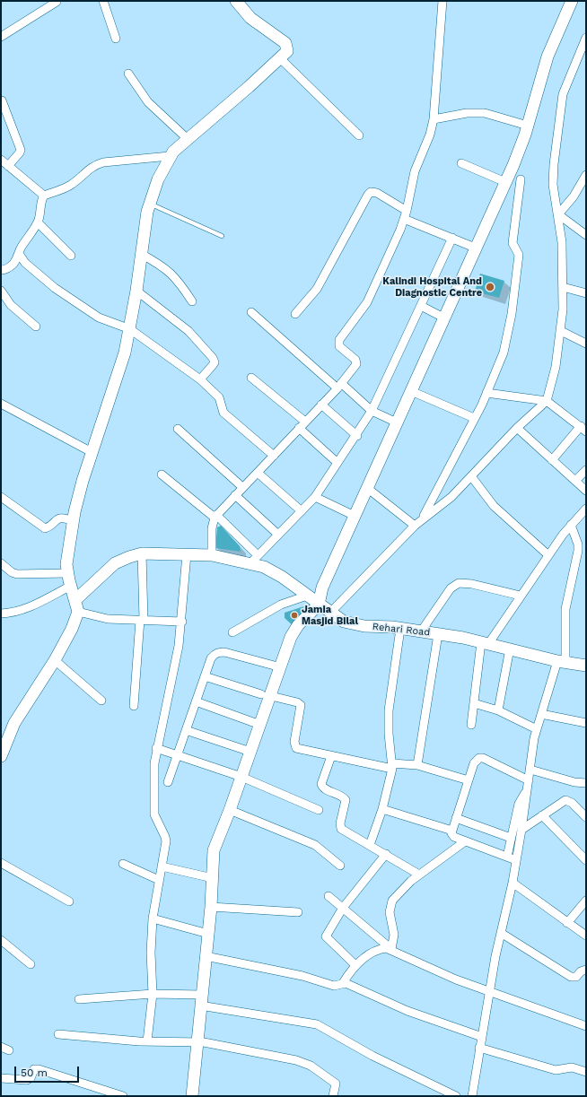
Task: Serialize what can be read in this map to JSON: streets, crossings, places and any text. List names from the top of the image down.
{
  "streets": {
    "main road": ["Rehari Road"]
  },
  "places": ["Kalindi Hospital And Diagnostic Centre", "Jamia Masjid Bilal"],
  "scale_bar": "50 m"
}
